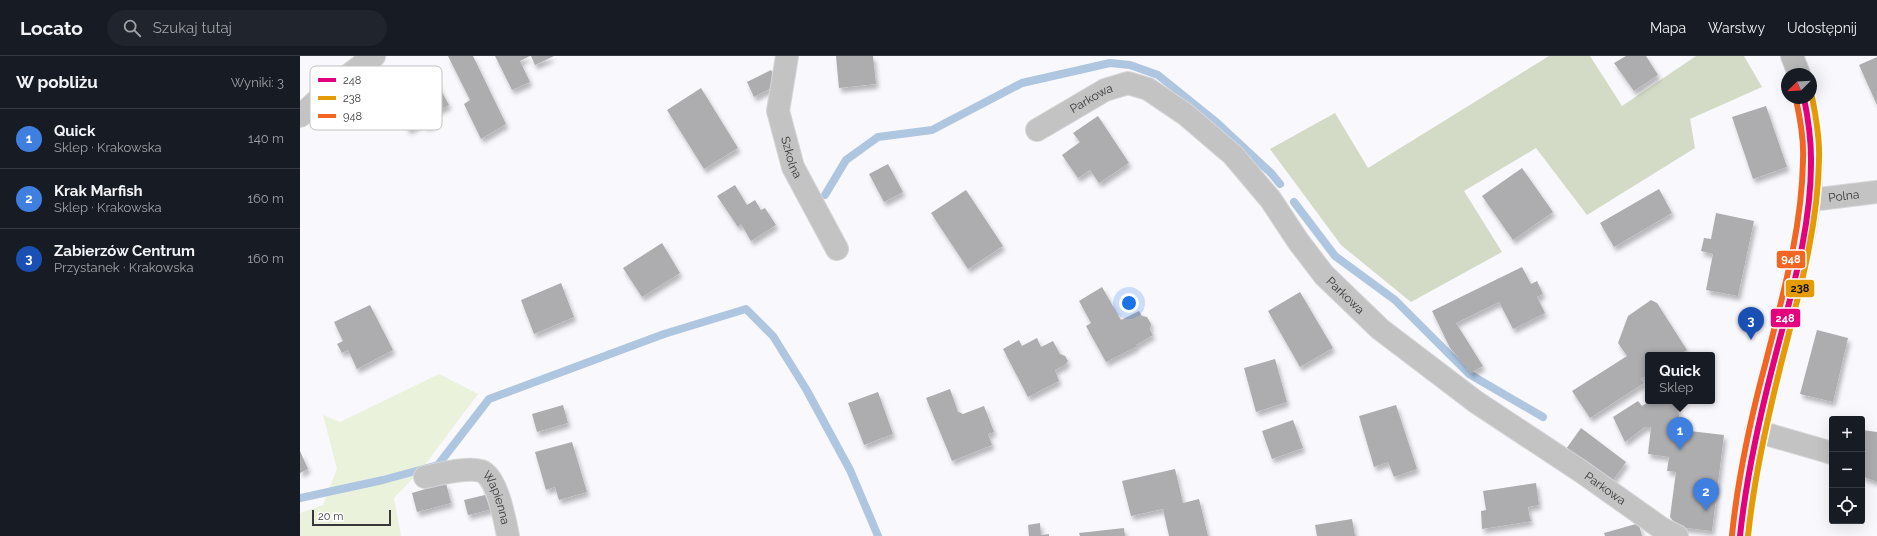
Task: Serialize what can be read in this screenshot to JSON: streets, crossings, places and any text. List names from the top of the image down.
{
  "streets": {
    "street": [
      "Parkowa",
      "Szkolna",
      "Polna",
      "Wapienna"
    ]
  },
  "lines": ["transit line 248", "transit line 238", "transit line 948"],
  "legend": ["248", "238", "948"],
  "scale_bar": "20 m",
  "north": "bottom left",
  "page": {
    "header": "Locato",
    "search": "Szukaj tutaj",
    "nav": ["Mapa", "Warstwy", "Udostępnij"],
    "heading": ["W pobliżu", "Wyniki: 3"],
    "list": [
      {
        "mark": "1",
        "name": "Quick",
        "note": "Sklep · Krakowska",
        "value": "140 m"
      },
      {
        "mark": "2",
        "name": "Krak Marfish",
        "note": "Sklep · Krakowska",
        "value": "160 m"
      },
      {
        "mark": "3",
        "name": "Zabierzów Centrum",
        "note": "Przystanek · Krakowska",
        "value": "160 m"
      }
    ],
    "pins": ["3", "1", "2"],
    "popup": ["Quick", "Sklep"],
    "map_buttons": ["+", "−"],
    "scale": "20 m"
  }
}
